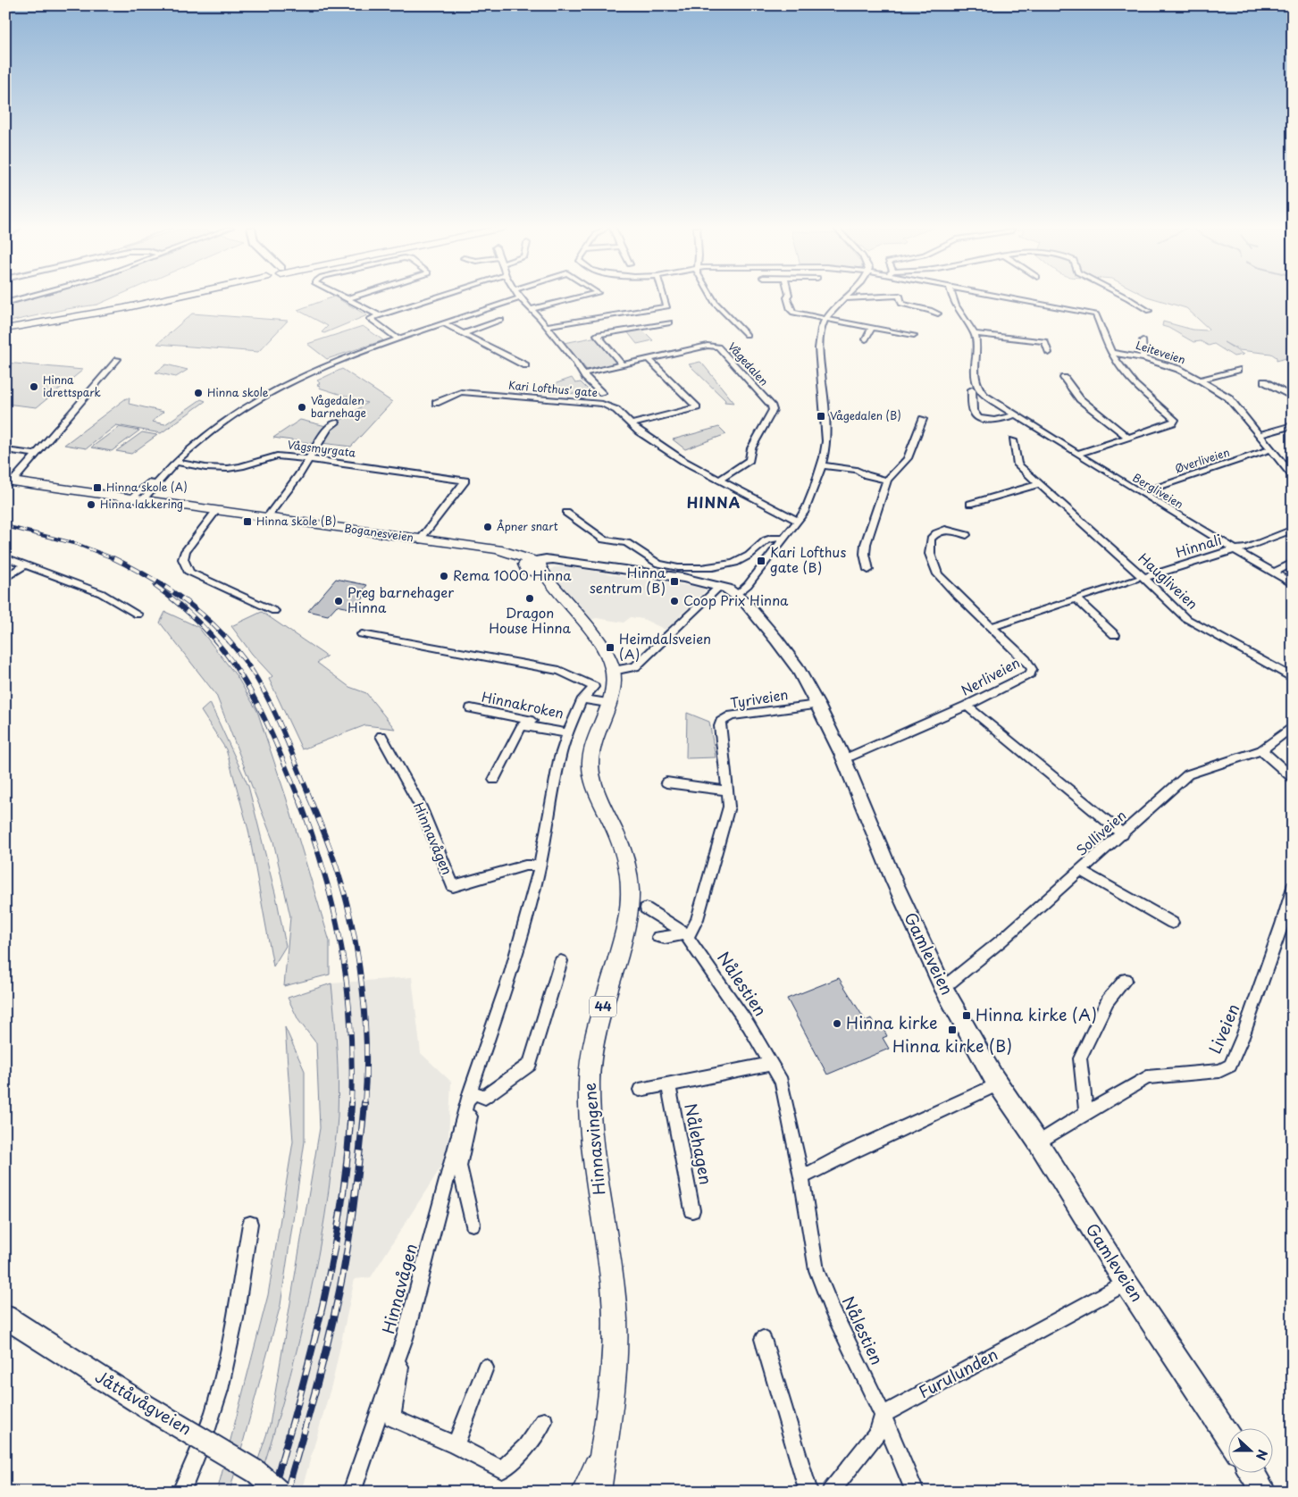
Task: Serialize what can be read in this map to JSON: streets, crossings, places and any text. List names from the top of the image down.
{
  "streets": {
    "main road": ["Boganesveien", "44", "Hinnasvingene"],
    "street": [
      "Leiteveien",
      "Vågedalen",
      "Kari Lofthus' gate",
      "Vågsmyrgata",
      "Øverliveien",
      "Bergliveien",
      "Hinnali",
      "Haugliveien",
      "Nerliveien",
      "Tyriveien",
      "Hinnakroken",
      "Solliveien",
      "Hinnavågen",
      "Gamleveien",
      "Nålestien",
      "Liveien",
      "Nålehagen",
      "Furulunden",
      "Jåttåvågveien"
    ]
  },
  "crossings": [
    ["Leiteveien", "Øverliveien"],
    ["Vågedalen", "Kari Lofthus' gate"],
    ["Vågsmyrgata", "Boganesveien"],
    ["Øverliveien", "Bergliveien"],
    ["Bergliveien", "Hinnali"],
    ["Boganesveien", "Gamleveien"],
    ["Boganesveien", "Hinnasvingene"],
    ["Hinnali", "Haugliveien"],
    ["Hinnali", "Nerliveien"],
    ["Nerliveien", "Gamleveien"],
    ["Tyriveien", "Gamleveien"],
    ["Tyriveien", "Nålestien"],
    ["Hinnakroken", "Hinnavågen"],
    ["Solliveien", "Gamleveien"],
    ["Gamleveien", "Liveien"],
    ["Gamleveien", "Hinnasvingene"],
    ["Nålestien", "Furulunden"]
  ],
  "districts": ["HINNA"],
  "places": {
    "other": [
      "Hinna idrettspark",
      "Hinna skole",
      "Vågedalen barnehage",
      "Hinna lakkering",
      "Åpner snart",
      "Rema 1000 Hinna",
      "Dragon House Hinna",
      "Preg barnehager Hinna",
      "Coop Prix Hinna",
      "Hinna kirke"
    ],
    "transit": [
      "Vågedalen (B)",
      "Hinna skole (A)",
      "Hinna skole (B)",
      "Kari Lofthus gate (B)",
      "Hinna sentrum (B)",
      "Heimdalsveien (A)",
      "Hinna kirke (A)",
      "Hinna kirke (B)"
    ]
  },
  "north": "right"
}
